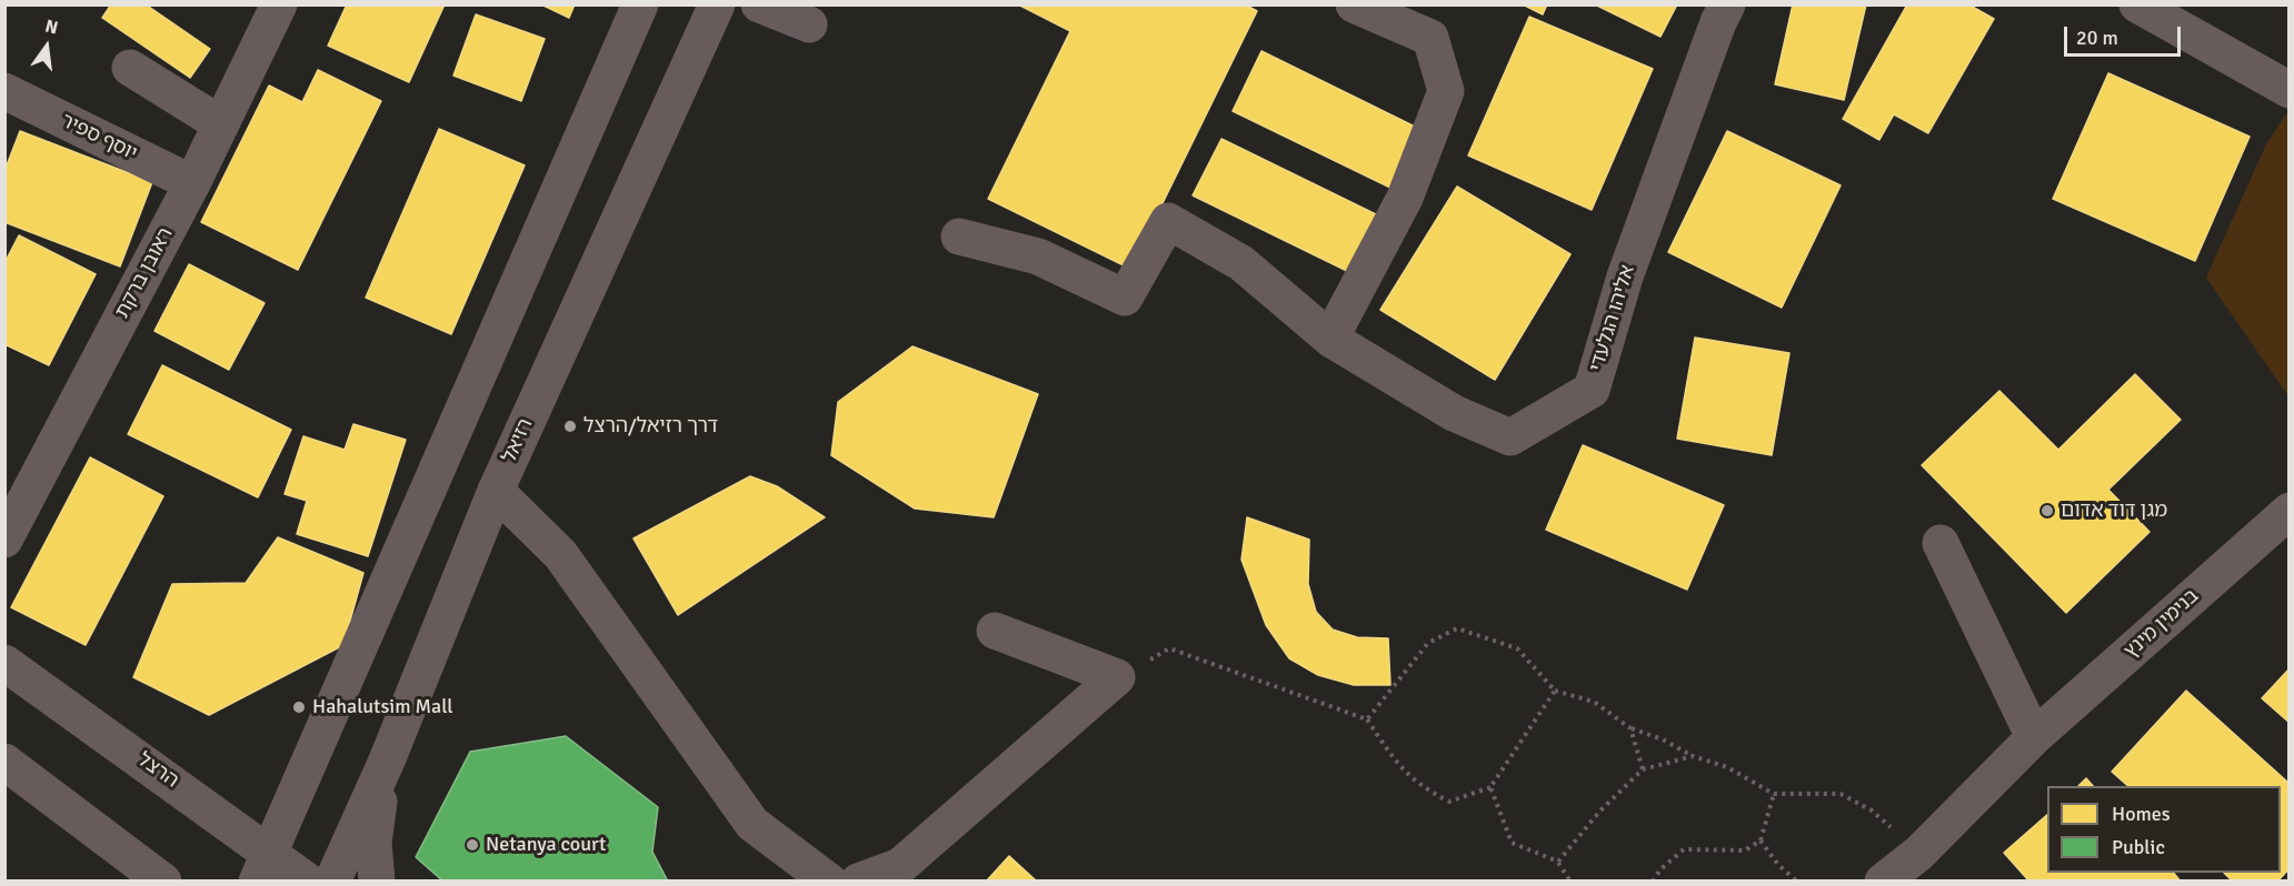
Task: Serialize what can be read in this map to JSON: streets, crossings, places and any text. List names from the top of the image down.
{
  "streets": {
    "main road": ["רזיאל", "הרצל"],
    "street": [
      "יוסף ספיר",
      "ראובן ברקת",
      "אליהו הגלעדי",
      "בנימין מינץ"
    ]
  },
  "crossings": [
    ["יוסף ספיר", "ראובן ברקת"]
  ],
  "places": [
    "דרך רזיאל/הרצל",
    "מגן דוד אדום",
    "Hahalutsim Mall",
    "Netanya court"
  ],
  "legend": ["Homes", "Public"],
  "scale_bar": "20 m",
  "north": "top"
}
